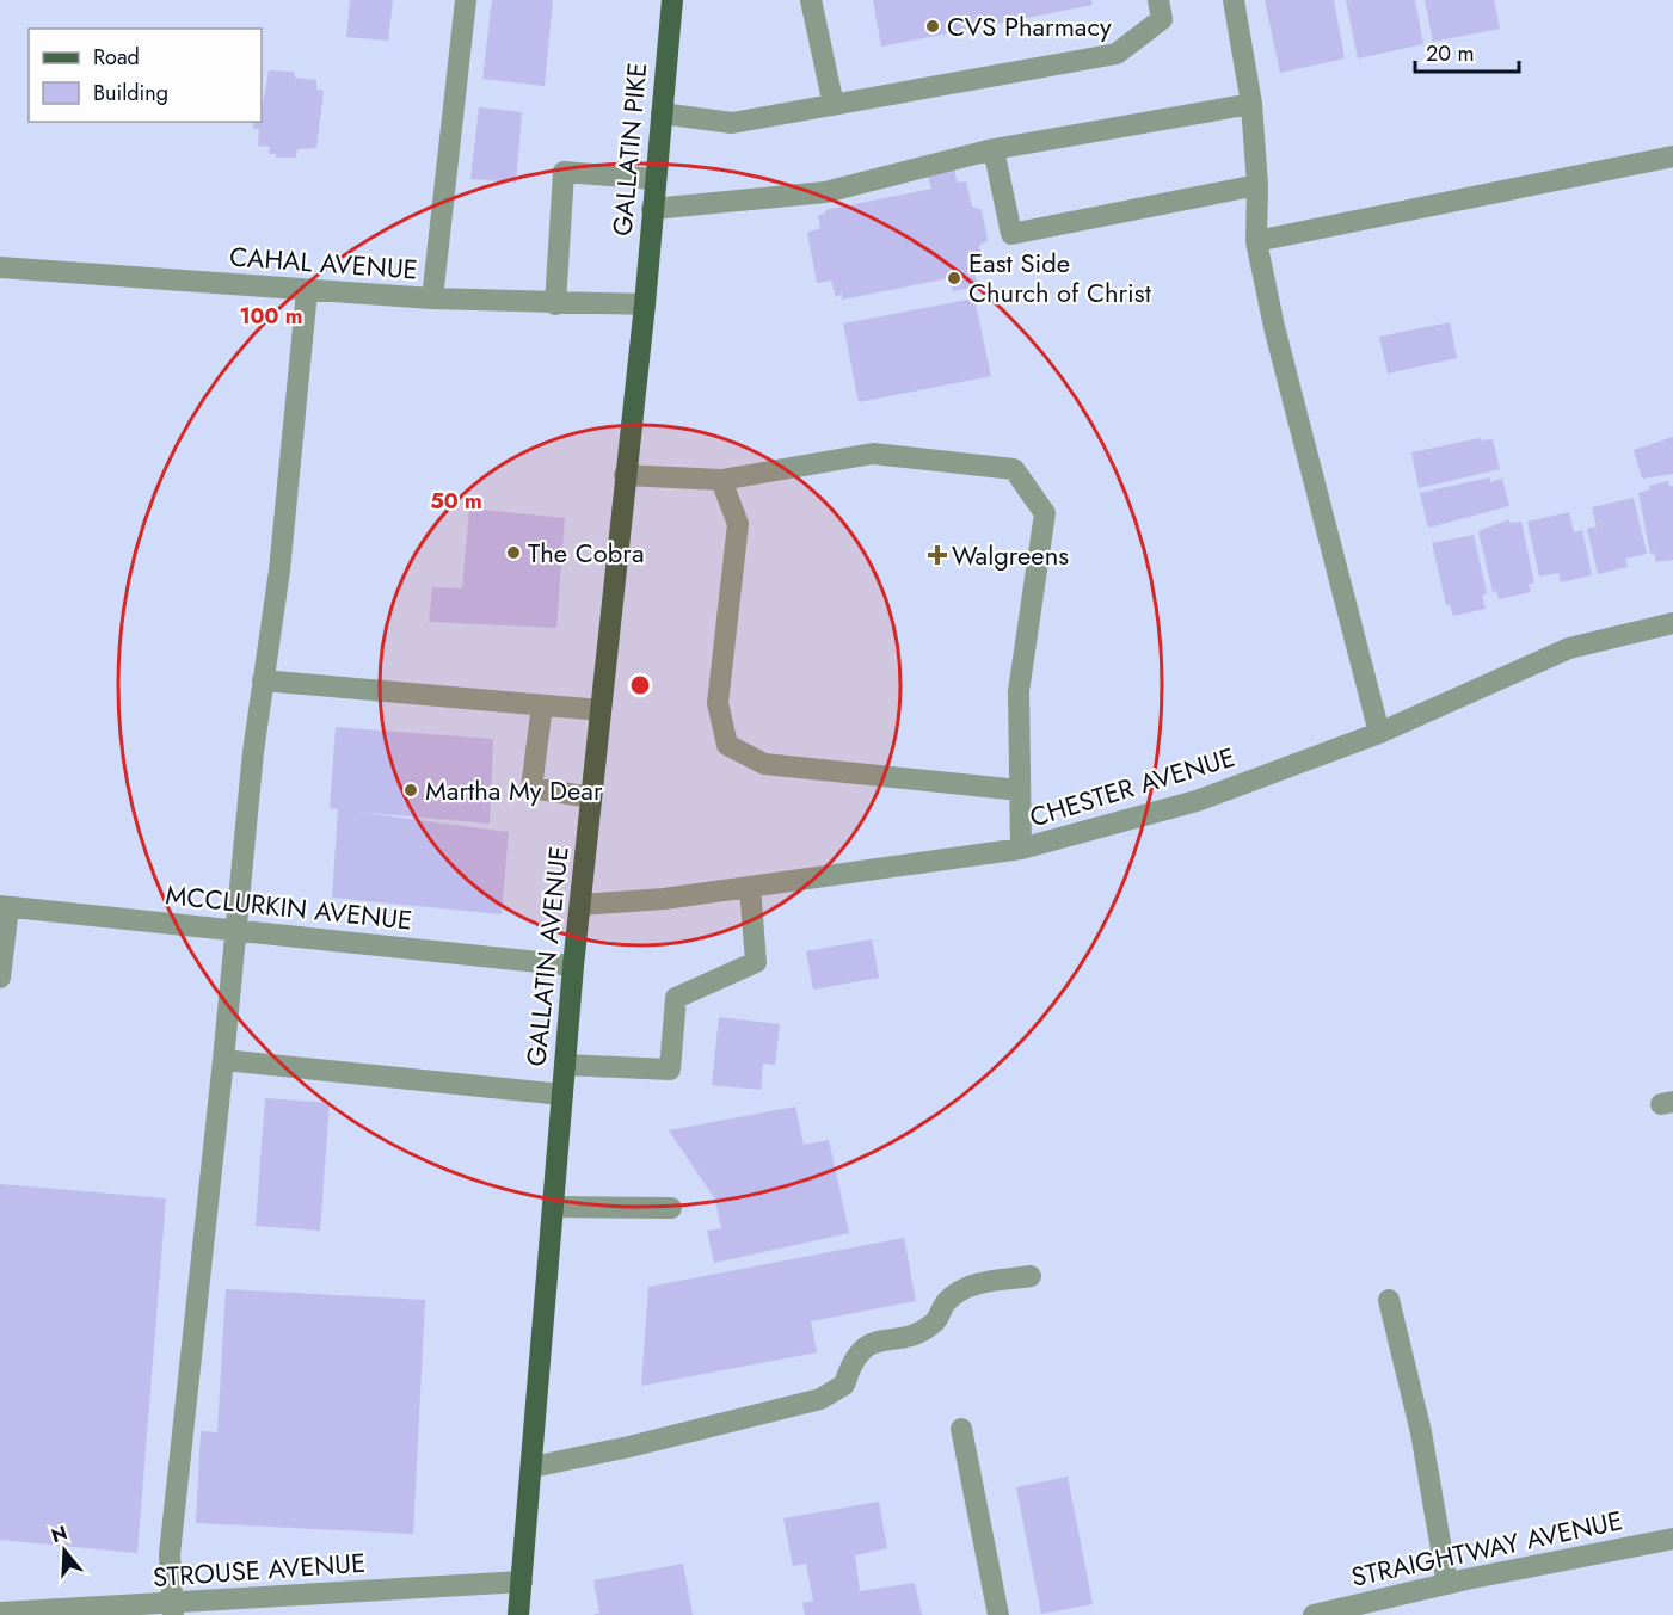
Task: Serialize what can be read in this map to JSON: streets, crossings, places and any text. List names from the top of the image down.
{
  "streets": {
    "main road": ["GALLATIN PIKE", "GALLATIN AVENUE"],
    "street": [
      "CAHAL AVENUE",
      "CHESTER AVENUE",
      "MCCLURKIN AVENUE",
      "STRAIGHTWAY AVENUE",
      "STROUSE AVENUE"
    ]
  },
  "crossings": [
    ["GALLATIN PIKE", "CAHAL AVENUE"],
    ["GALLATIN PIKE", "GALLATIN AVENUE"],
    ["CAHAL AVENUE", "GALLATIN AVENUE"],
    ["CHESTER AVENUE", "GALLATIN AVENUE"],
    ["MCCLURKIN AVENUE", "GALLATIN AVENUE"],
    ["GALLATIN AVENUE", "STROUSE AVENUE"]
  ],
  "places": {
    "other": [
      "CVS Pharmacy",
      "East Side Church of Christ",
      "The Cobra",
      "Martha My Dear"
    ],
    "health": ["Walgreens"]
  },
  "legend": ["Road", "Building"],
  "scale_bar": "20 m",
  "north": "top",
  "rings": ["100 m", "50 m"]
}
